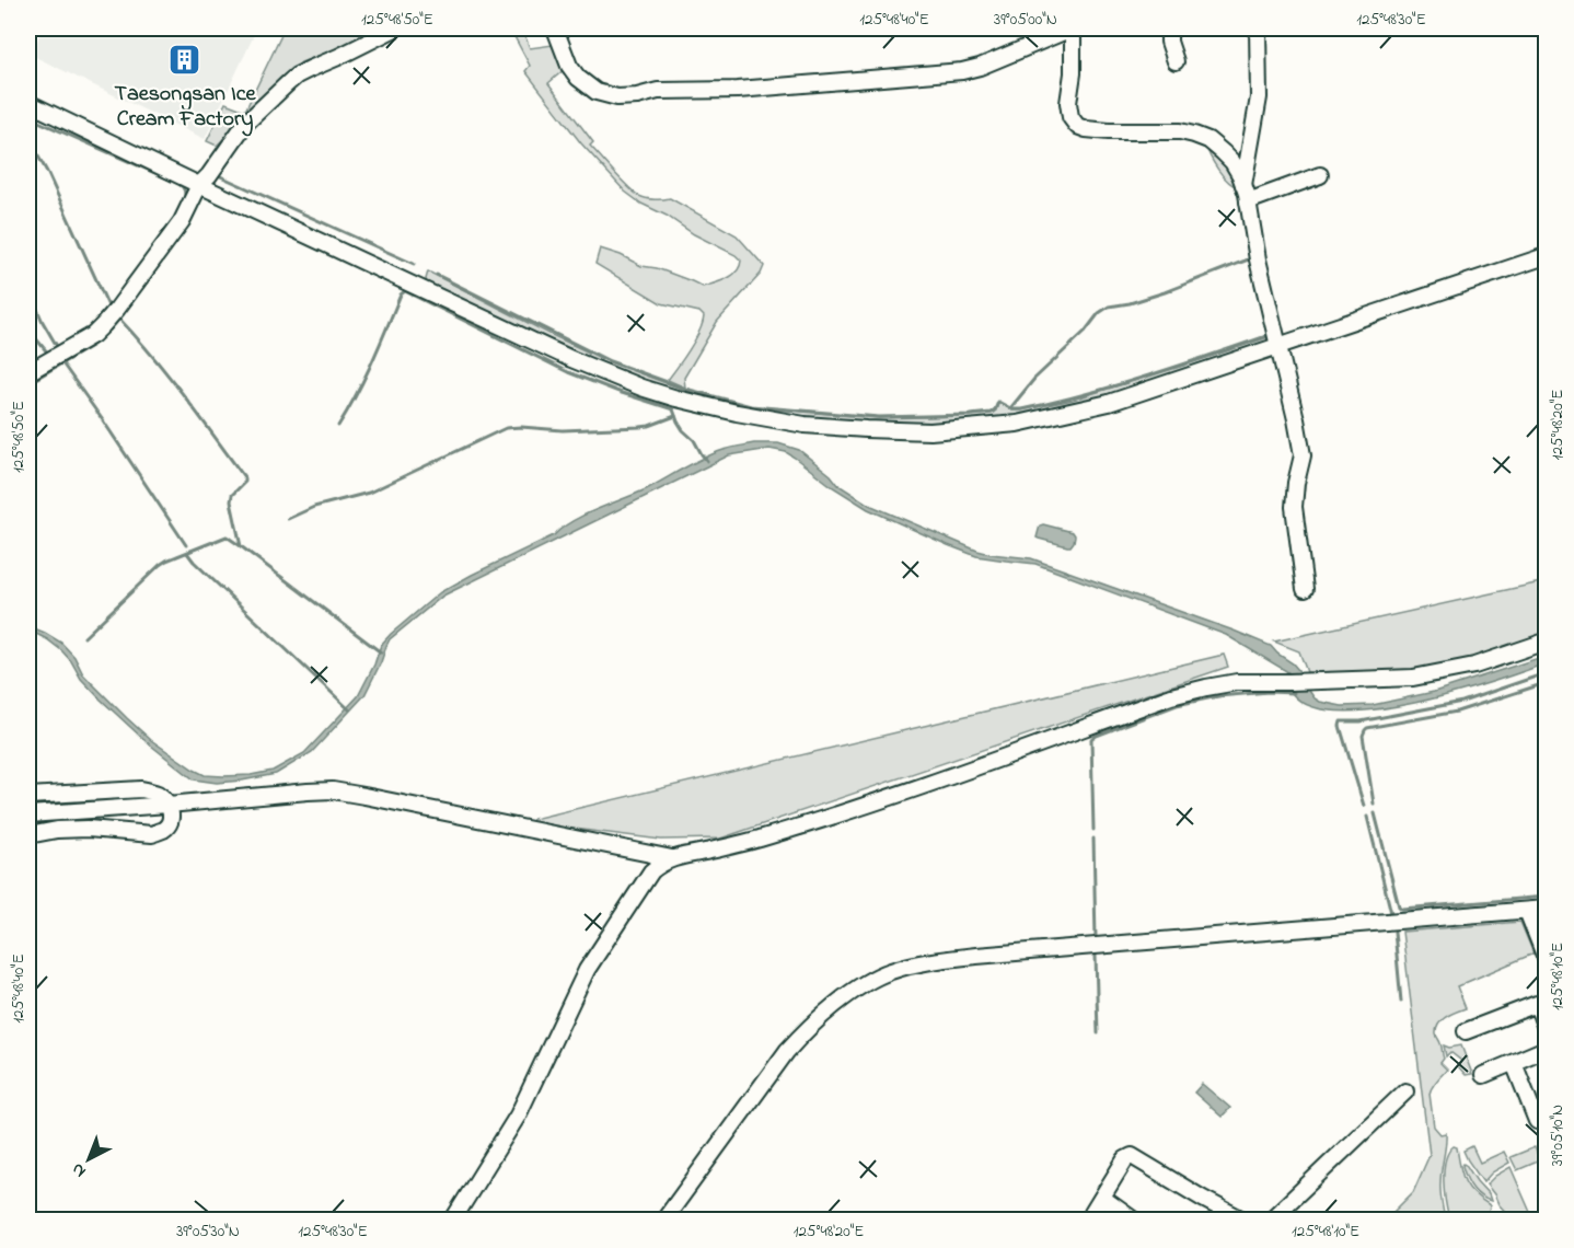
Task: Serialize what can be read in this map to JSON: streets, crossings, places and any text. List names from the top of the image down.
{
  "places": {
    "building": ["Taesongsan Ice Cream Factory"]
  },
  "north": "bottom left",
  "coordinates": [
    "125°48'50\"E",
    "125°48'40\"E",
    "39°05'00\"N",
    "125°48'30\"E",
    "125°48'20\"E",
    "125°48'10\"E",
    "39°05'10\"N",
    "39°05'30\"N"
  ]
}
